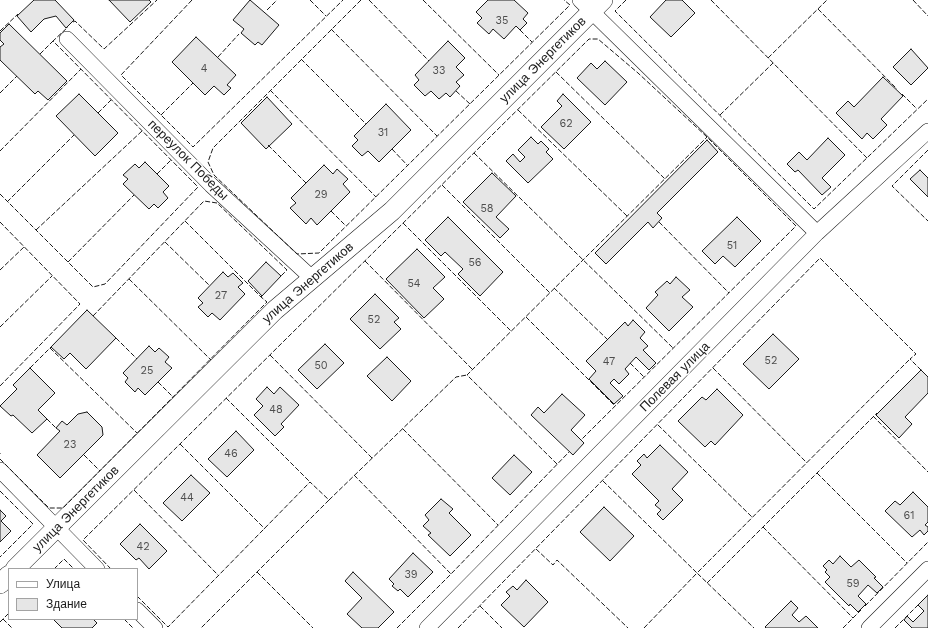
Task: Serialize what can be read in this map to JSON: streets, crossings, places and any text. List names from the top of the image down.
{
  "streets": {
    "street": ["улица Энергетиков", "переулок Победы", "Полевая улица"]
  },
  "crossings": [
    ["улица Энергетиков", "переулок Победы"]
  ],
  "house_numbers": [
    "35",
    "4",
    "33",
    "62",
    "31",
    "29",
    "58",
    "51",
    "56",
    "54",
    "27",
    "52",
    "52",
    "47",
    "50",
    "25",
    "48",
    "23",
    "46",
    "44",
    "61",
    "42",
    "39",
    "59"
  ],
  "legend": ["Улица", "Здание"]
}
